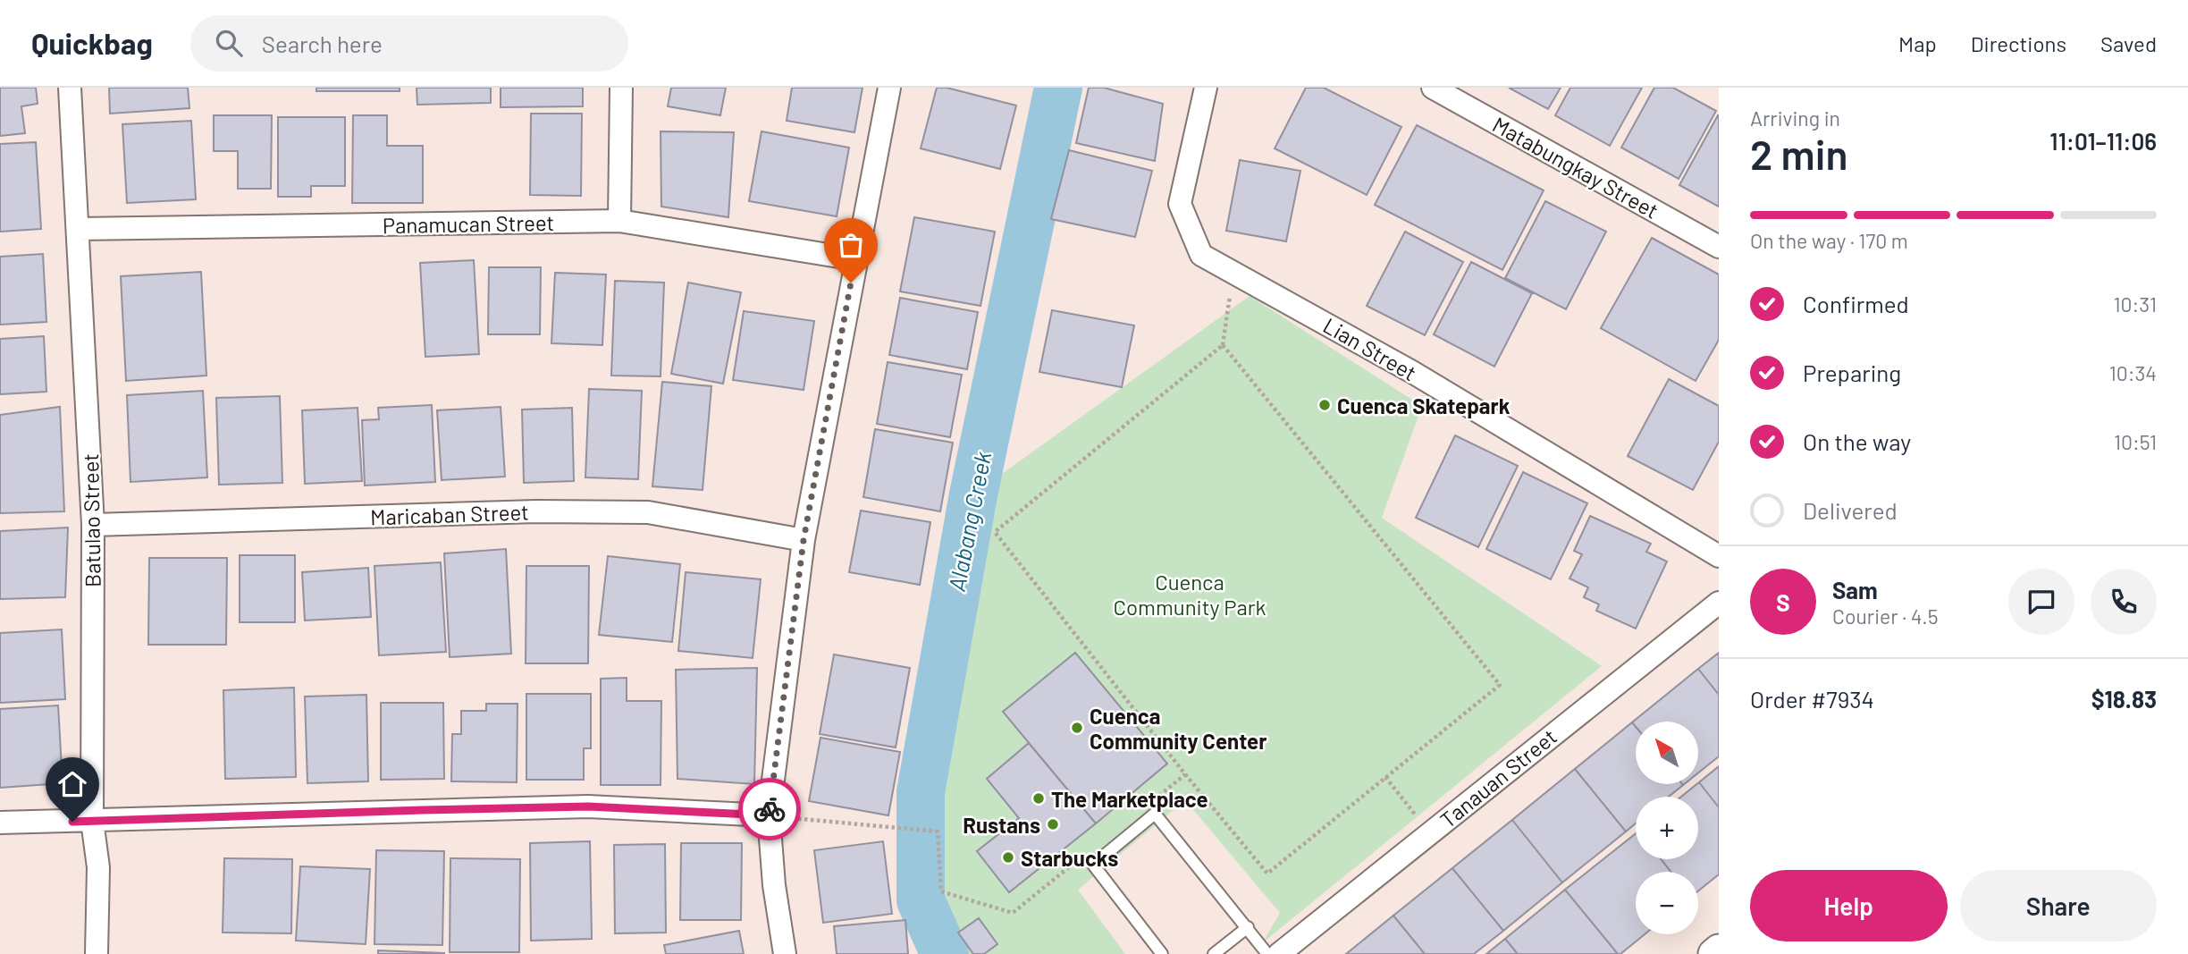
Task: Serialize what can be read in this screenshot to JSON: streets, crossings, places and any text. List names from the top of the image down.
{
  "streets": {
    "street": [
      "Matabungkay Street",
      "Panamucan Street",
      "Lian Street",
      "Maricaban Street",
      "Batulao Street",
      "Tanauan Street"
    ]
  },
  "crossings": [
    ["Panamucan Street", "Batulao Street"],
    ["Maricaban Street", "Batulao Street"]
  ],
  "water": ["Alabang Creek"],
  "parks": ["Cuenca Community Park"],
  "places": [
    "Cuenca Skatepark",
    "Cuenca Community Center",
    "The Marketplace",
    "Rustans",
    "Starbucks"
  ],
  "north": "top left",
  "page": {
    "header": "Quickbag",
    "search": "Search here",
    "nav": ["Map", "Directions", "Saved"],
    "heading": ["2 min", "Arriving in", "11:01–11:06"],
    "panel": [
      "Sam",
      "Courier · 4.5",
      "Order #7934",
      "$18.83"
    ],
    "bar": "On the way · 170 m",
    "list": [
      ["Confirmed", "10:31"],
      ["Preparing", "10:34"],
      ["On the way", "10:51"],
      "Delivered"
    ],
    "round": "S",
    "map_buttons": ["+", "−"],
    "buttons": ["Help", "Share"]
  }
}
